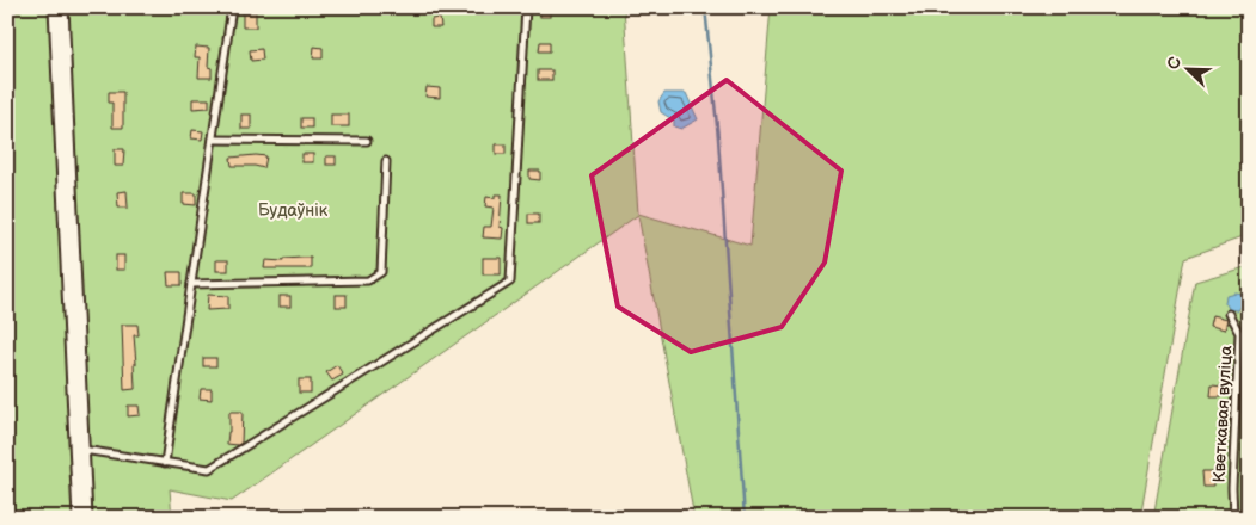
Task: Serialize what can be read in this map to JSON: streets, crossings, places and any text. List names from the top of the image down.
{
  "streets": {
    "lane": ["Кветкавая вуліца"]
  },
  "parks": ["Будаўнік"],
  "north": "top left"
}
